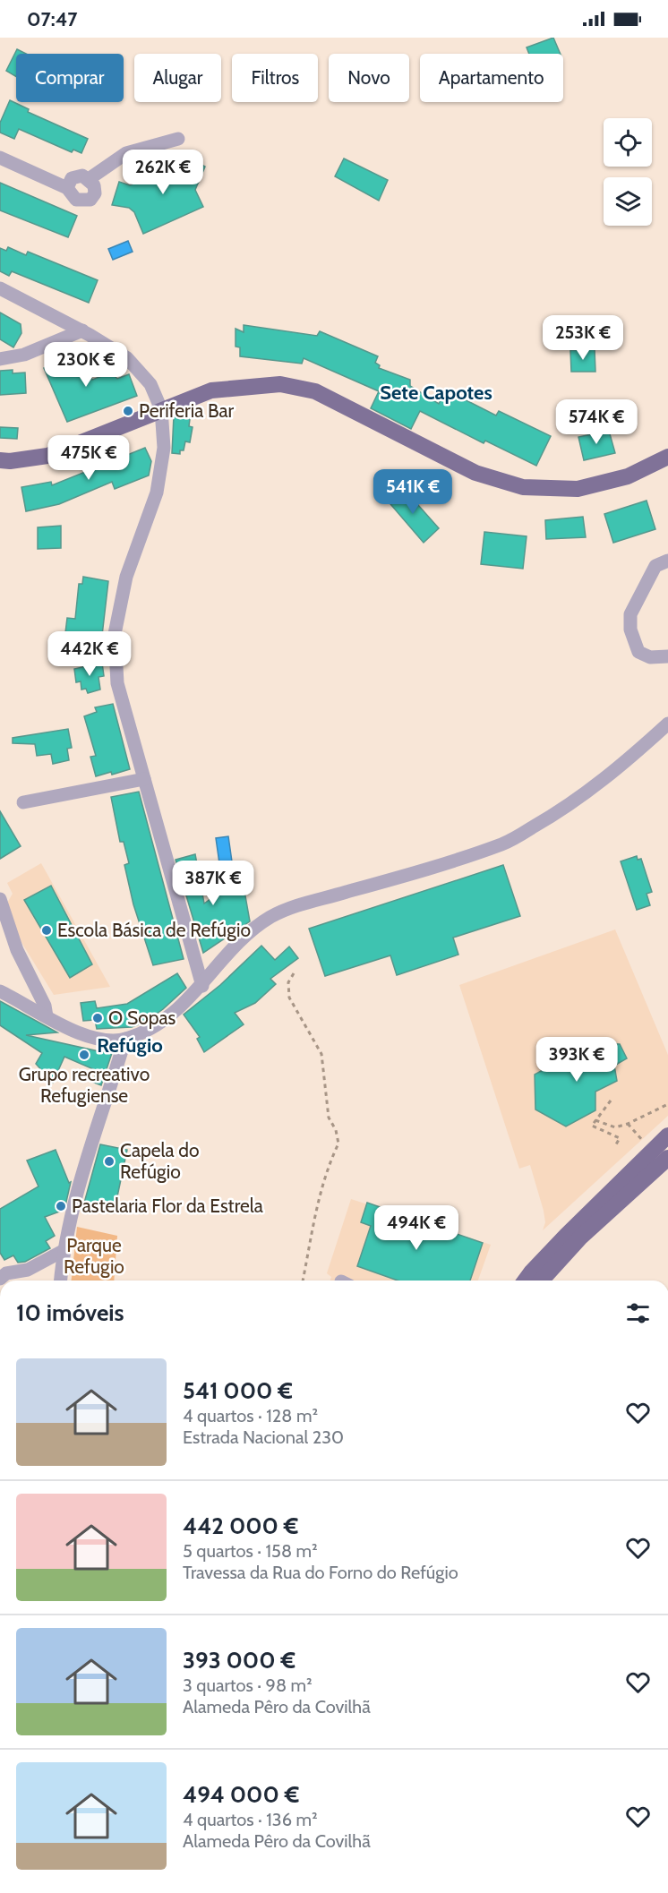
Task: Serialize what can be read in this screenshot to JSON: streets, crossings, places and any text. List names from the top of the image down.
{
  "districts": ["Sete Capotes", "Refúgio"],
  "parks": ["Parque Refugio"],
  "places": [
    "Periferia Bar",
    "Escola Básica de Refúgio",
    "O Sopas",
    "Grupo recreativo Refugiense",
    "Capela do Refúgio",
    "Pastelaria Flor da Estrela"
  ],
  "page": {
    "status": "07:47",
    "chip": [
      "Comprar",
      "Alugar",
      "Filtros",
      "Novo",
      "Apartamento"
    ],
    "price": [
      "262K €",
      "253K €",
      "230K €",
      "574K €",
      "475K €",
      "541K €",
      "442K €",
      "387K €",
      "393K €",
      "494K €"
    ],
    "heading": "10 imóveis",
    "list": [
      {
        "name": "541 000 €",
        "note": "4 quartos · 128 m² · Estrada Nacional 230"
      },
      {
        "name": "442 000 €",
        "note": "5 quartos · 158 m² · Travessa da Rua do Forno do Refúgio"
      },
      {
        "name": "393 000 €",
        "note": "3 quartos · 98 m² · Alameda Pêro da Covilhã"
      },
      {
        "name": "494 000 €",
        "note": "4 quartos · 136 m² · Alameda Pêro da Covilhã"
      }
    ]
  }
}
